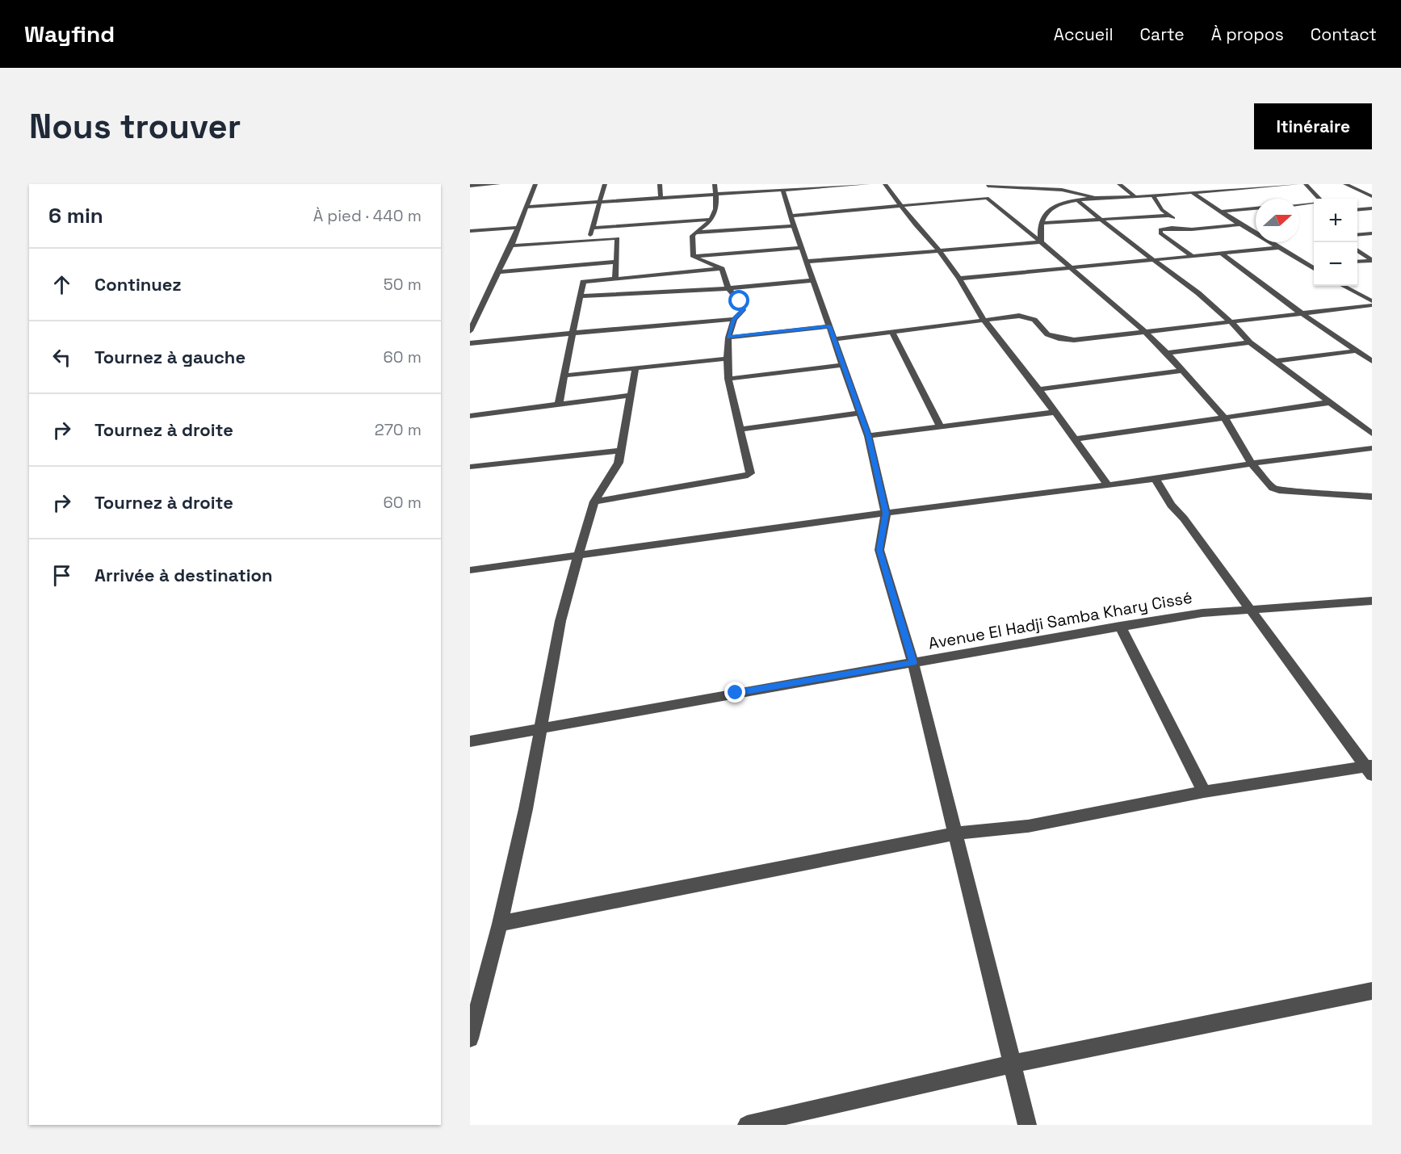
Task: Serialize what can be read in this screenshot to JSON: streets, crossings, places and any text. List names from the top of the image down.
{
  "streets": {
    "street": ["Avenue El Hadji Samba Khary Cissé"]
  },
  "north": "right",
  "page": {
    "header": "Wayfind",
    "nav": [
      "Accueil",
      "Carte",
      "À propos",
      "Contact"
    ],
    "buttons": "Itinéraire",
    "title": "Nous trouver",
    "heading": ["6 min", "À pied · 440 m"],
    "map_buttons": ["+", "−"],
    "list": [
      ["Continuez", "50 m"],
      ["Tournez à gauche", "60 m"],
      ["Tournez à droite", "270 m"],
      ["Tournez à droite", "60 m"],
      "Arrivée à destination"
    ]
  }
}
